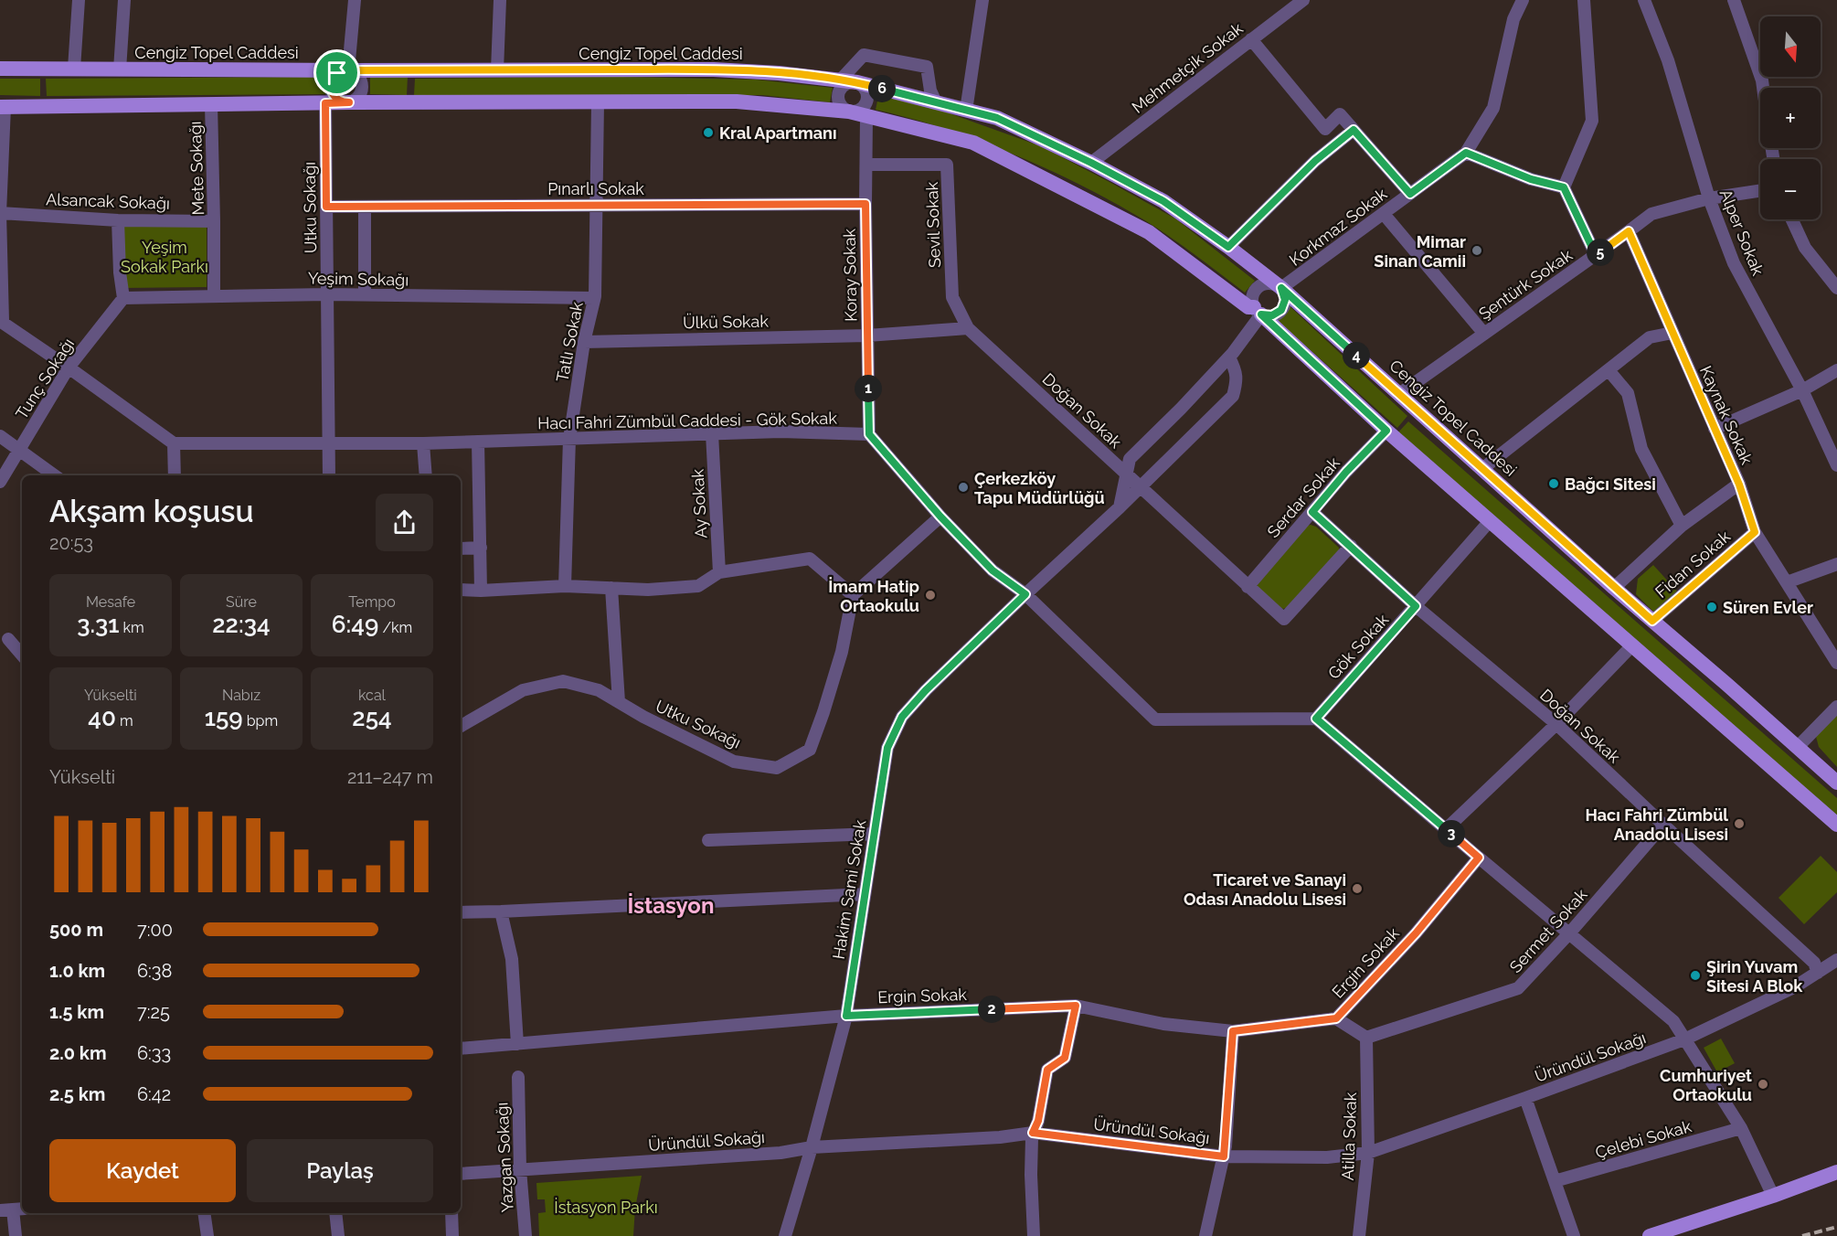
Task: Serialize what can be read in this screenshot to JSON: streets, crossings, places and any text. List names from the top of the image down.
{
  "streets": {
    "main road": ["Cengiz Topel Caddesi"],
    "street": [
      "Mehmetçik Sokak",
      "Mete Sokağı",
      "Pınarlı Sokak",
      "Alsancak Sokağı",
      "Utku Sokağı",
      "Sevil Sokak",
      "Korkmaz Sokak",
      "Alper Sokak",
      "Koray Sokak",
      "Yeşim Sokağı",
      "Şentürk Sokak",
      "Ülkü Sokak",
      "Tatlı Sokak",
      "Tunç Sokağı",
      "Doğan Sokak",
      "Kaynak Sokak",
      "Hacı Fahri Zümbül Caddesi - Gök Sokak",
      "Serdar Sokak",
      "Ay Sokak",
      "Fidan Sokak",
      "Gök Sokak",
      "Hakim Sami Sokak",
      "Sermet Sokak",
      "Ergin Sokak",
      "Üründül Sokağı",
      "Atilla Sokak",
      "Çelebi Sokak",
      "Yazgan Sokağı"
    ]
  },
  "crossings": [
    ["Cengiz Topel Caddesi", "Mehmetçik Sokak"],
    ["Cengiz Topel Caddesi", "Korkmaz Sokak"],
    ["Cengiz Topel Caddesi", "Şentürk Sokak"],
    ["Cengiz Topel Caddesi", "Fidan Sokak"],
    ["Mete Sokağı", "Alsancak Sokağı"],
    ["Mete Sokağı", "Yeşim Sokağı"],
    ["Pınarlı Sokak", "Utku Sokağı"],
    ["Pınarlı Sokak", "Koray Sokak"],
    ["Pınarlı Sokak", "Tatlı Sokak"],
    ["Utku Sokağı", "Yeşim Sokağı"],
    ["Utku Sokağı", "Hacı Fahri Zümbül Caddesi - Gök Sokak"],
    ["Sevil Sokak", "Koray Sokak"],
    ["Sevil Sokak", "Doğan Sokak"],
    ["Alper Sokak", "Şentürk Sokak"],
    ["Koray Sokak", "Ülkü Sokak"],
    ["Koray Sokak", "Hacı Fahri Zümbül Caddesi - Gök Sokak"],
    ["Yeşim Sokağı", "Tatlı Sokak"],
    ["Yeşim Sokağı", "Tunç Sokağı"],
    ["Şentürk Sokak", "Kaynak Sokak"],
    ["Ülkü Sokak", "Tatlı Sokak"],
    ["Tatlı Sokak", "Hacı Fahri Zümbül Caddesi - Gök Sokak"],
    ["Doğan Sokak", "Serdar Sokak"],
    ["Doğan Sokak", "Gök Sokak"],
    ["Doğan Sokak", "Hakim Sami Sokak"],
    ["Doğan Sokak", "Sermet Sokak"],
    ["Doğan Sokak", "Üründül Sokağı"],
    ["Kaynak Sokak", "Fidan Sokak"],
    ["Hacı Fahri Zümbül Caddesi - Gök Sokak", "Ay Sokak"],
    ["Hakim Sami Sokak", "Ergin Sokak"],
    ["Hakim Sami Sokak", "Üründül Sokağı"],
    ["Sermet Sokak", "Atilla Sokak"],
    ["Üründül Sokağı", "Atilla Sokak"],
    ["Üründül Sokağı", "Yazgan Sokağı"]
  ],
  "districts": ["İstasyon"],
  "parks": ["Yeşim Sokak Parkı", "İstasyon Parkı"],
  "places": [
    "Kral Apartmanı",
    "Mimar Sinan Camii",
    "Bağcı Sitesi",
    "Çerkezköy Tapu Müdürlüğü",
    "İmam Hatip Ortaokulu",
    "Süren Evler",
    "Hacı Fahri Zümbül Anadolu Lisesi",
    "Ticaret ve Sanayi Odası Anadolu Lisesi",
    "Şirin Yuvam Sitesi A Blok",
    "Cumhuriyet Ortaokulu"
  ],
  "north": "bottom",
  "page": {
    "map_buttons": ["+", "−"],
    "pins": [
      "6",
      "5",
      "4",
      "1",
      "3",
      "2"
    ],
    "heading": ["Akşam koşusu", "20:53"],
    "stats": [
      ["Mesafe", "3.31 km"],
      ["Süre", "22:34"],
      ["Tempo", "6:49 /km"],
      ["Yükselti", "40 m"],
      ["Nabız", "159 bpm"],
      ["kcal", "254"]
    ],
    "chart": ["Yükselti", "211–247 m"],
    "list": [
      {
        "name": "500 m",
        "note": "7:00"
      },
      {
        "name": "1.0 km",
        "note": "6:38"
      },
      {
        "name": "1.5 km",
        "note": "7:25"
      },
      {
        "name": "2.0 km",
        "note": "6:33"
      },
      {
        "name": "2.5 km",
        "note": "6:42"
      }
    ],
    "buttons": ["Kaydet", "Paylaş"]
  }
}
